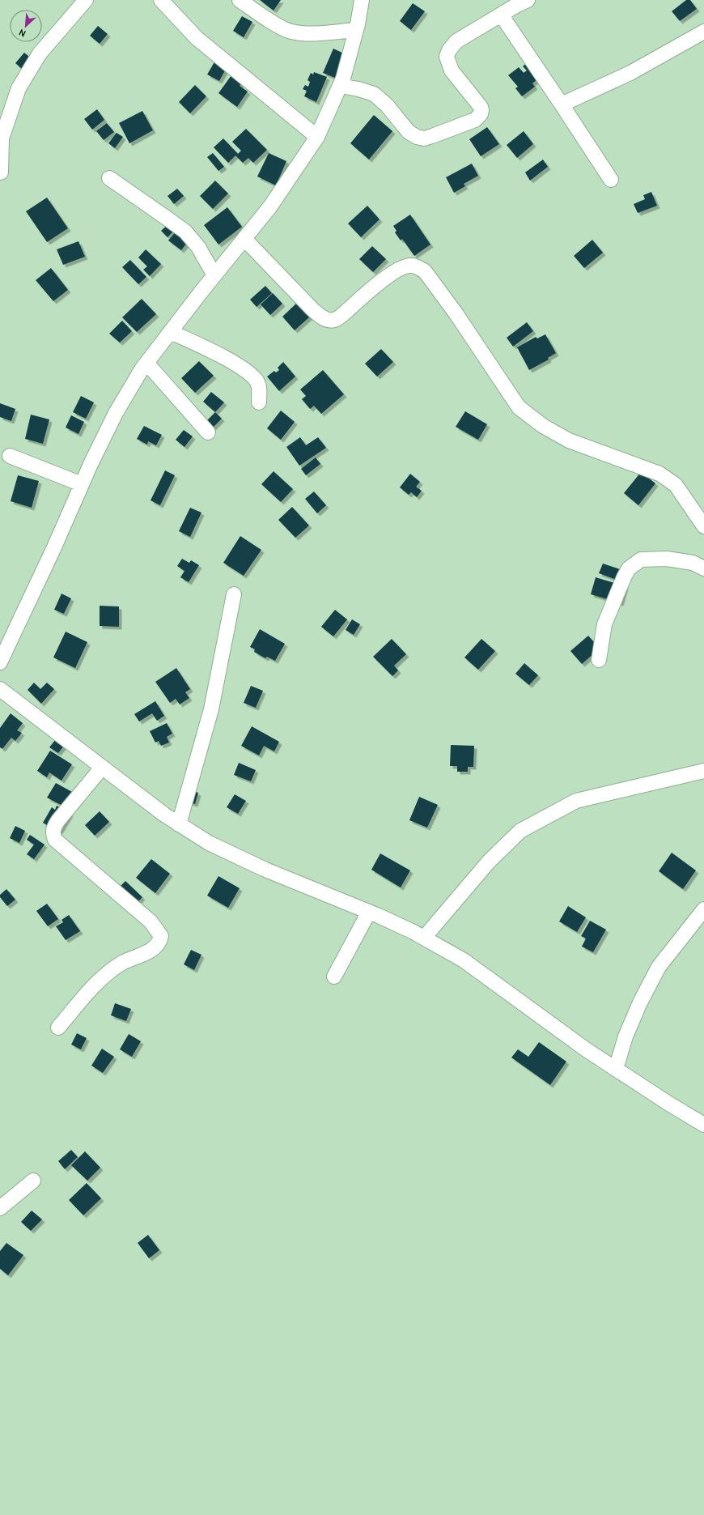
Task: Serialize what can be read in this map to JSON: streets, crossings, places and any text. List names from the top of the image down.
{
  "north": "bottom left"
}
